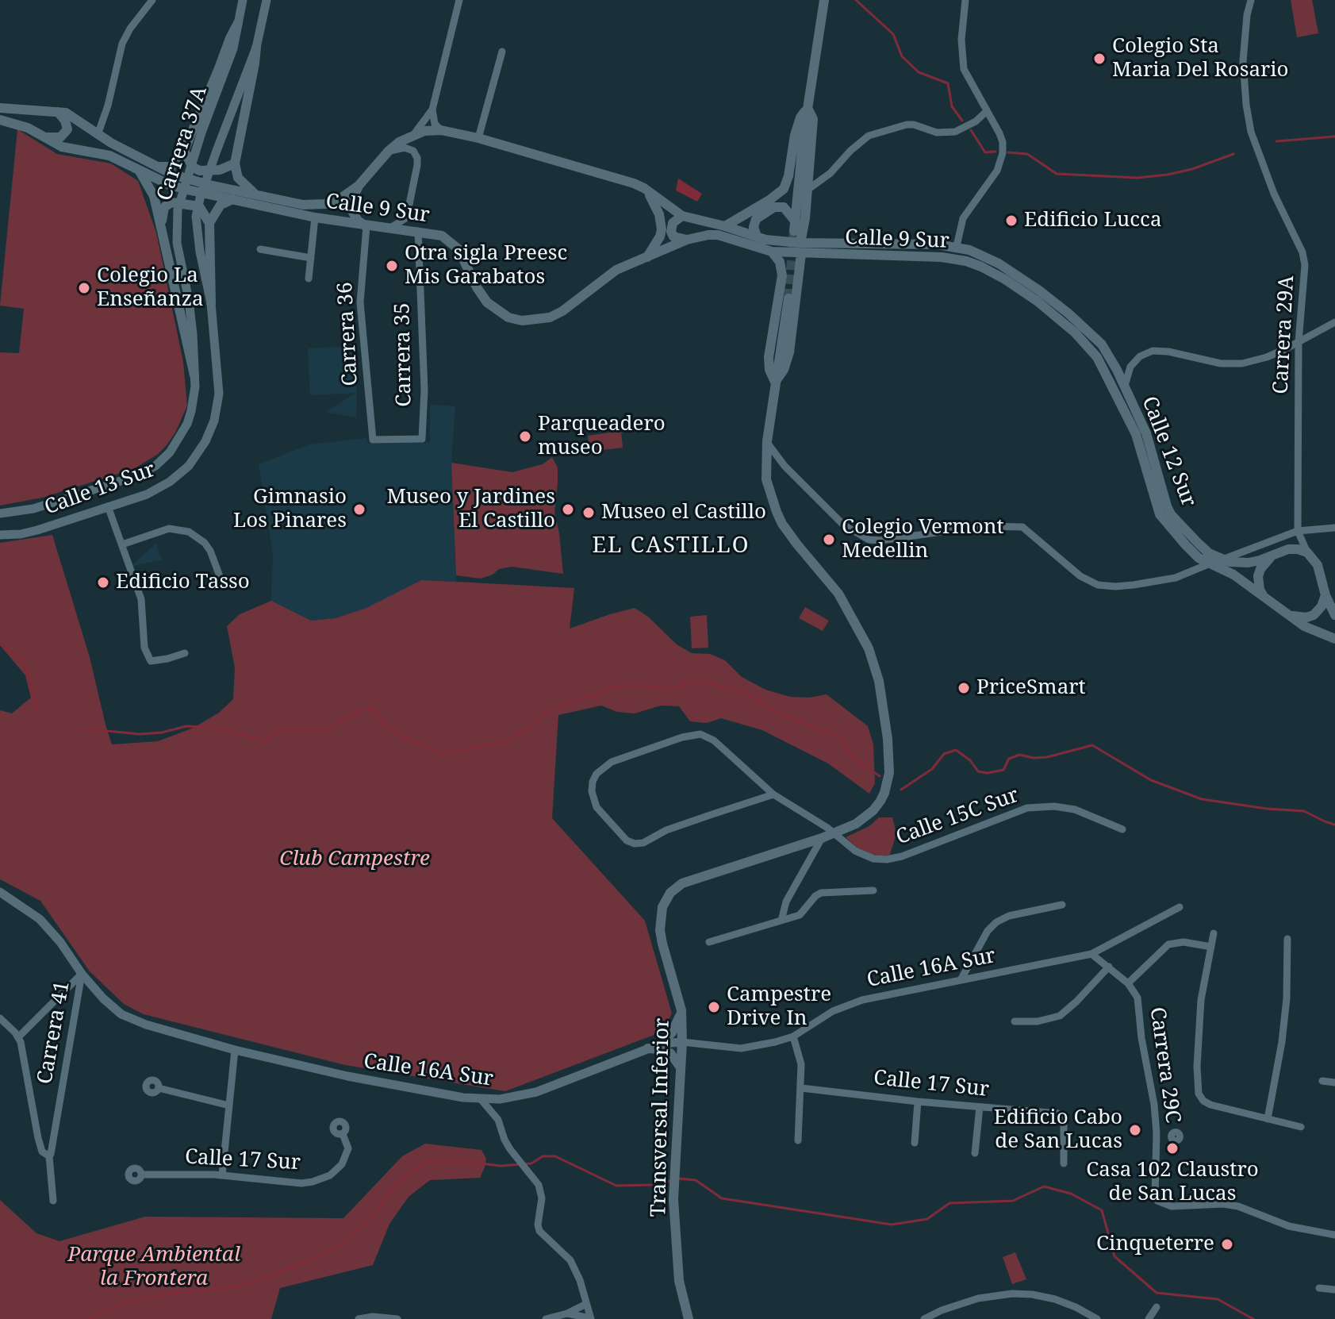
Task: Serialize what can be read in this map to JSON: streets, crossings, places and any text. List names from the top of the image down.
{
  "streets": {
    "main road": ["Calle 9 Sur", "Calle 12 Sur", "Transversal Inferior"],
    "street": [
      "Carrera 37A",
      "Carrera 36",
      "Carrera 29A",
      "Carrera 35",
      "Calle 13 Sur",
      "Calle 15C Sur",
      "Calle 16A Sur",
      "Carrera 41",
      "Carrera 29C",
      "Calle 17 Sur"
    ]
  },
  "crossings": [
    ["Carrera 37A", "Calle 13 Sur"],
    ["Calle 9 Sur", "Carrera 36"],
    ["Calle 9 Sur", "Carrera 35"],
    ["Calle 9 Sur", "Calle 12 Sur"],
    ["Carrera 36", "Carrera 35"],
    ["Carrera 29A", "Calle 12 Sur"],
    ["Calle 15C Sur", "Transversal Inferior"],
    ["Calle 16A Sur", "Carrera 41"],
    ["Calle 16A Sur", "Carrera 29C"],
    ["Calle 16A Sur", "Transversal Inferior"]
  ],
  "districts": ["EL CASTILLO"],
  "parks": ["Club Campestre", "Parque Ambiental la Frontera"],
  "places": [
    "Colegio Sta Maria Del Rosario",
    "Edificio Lucca",
    "Otra sigla Preesc Mis Garabatos",
    "Colegio La Enseñanza",
    "Parqueadero museo",
    "Gimnasio Los Pinares",
    "Museo y Jardines El Castillo",
    "Museo el Castillo",
    "Colegio Vermont Medellin",
    "Edificio Tasso",
    "PriceSmart",
    "Campestre Drive In",
    "Edificio Cabo de San Lucas",
    "Casa 102 Claustro de San Lucas",
    "Cinqueterre"
  ]
}
